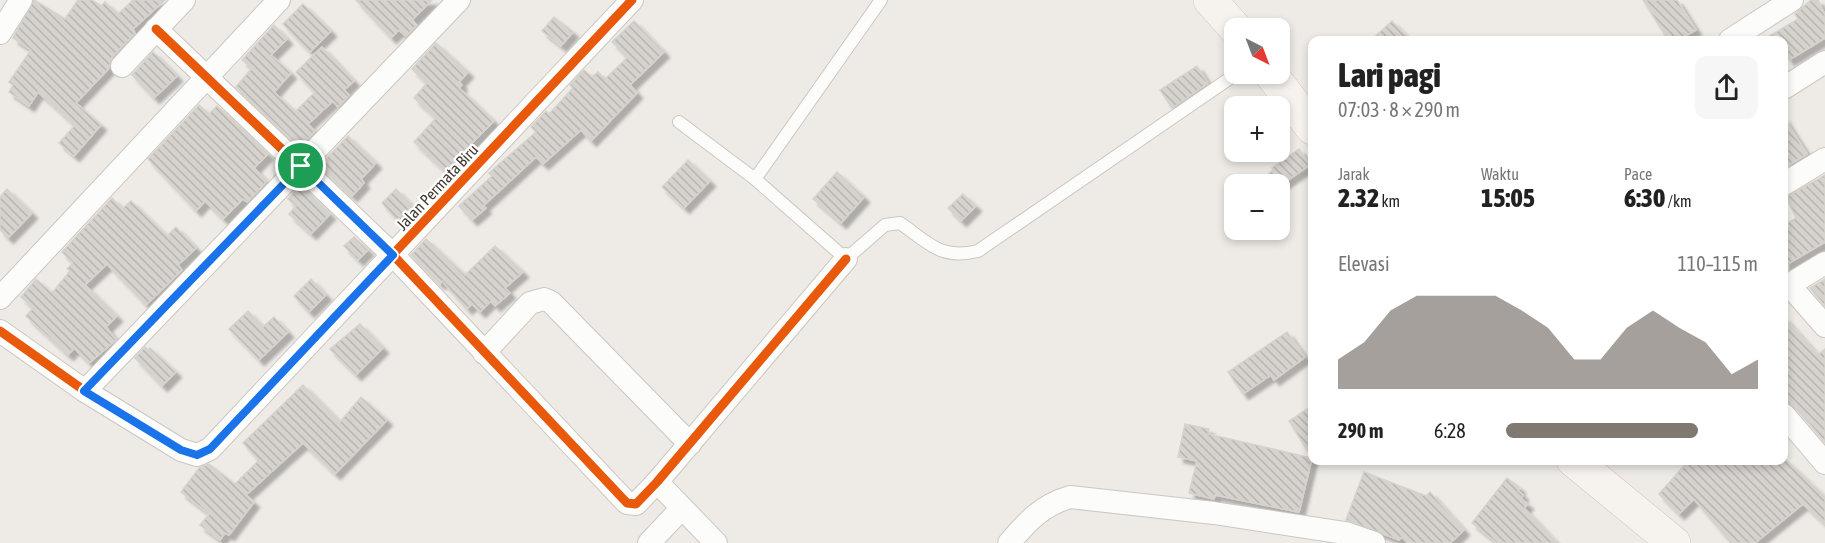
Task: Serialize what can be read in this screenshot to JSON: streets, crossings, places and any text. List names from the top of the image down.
{
  "streets": {
    "street": ["Jalan Permata Biru"]
  },
  "north": "bottom right",
  "page": {
    "map_buttons": ["+", "−"],
    "heading": ["Lari pagi", "07:03 · 8 × 290 m"],
    "stats": [
      ["Jarak", "2.32 km"],
      ["Waktu", "15:05"],
      ["Pace", "6:30 /km"]
    ],
    "chart": ["Elevasi", "110–115 m"],
    "list": [
      {
        "name": "290 m",
        "note": "6:28"
      }
    ]
  }
}
